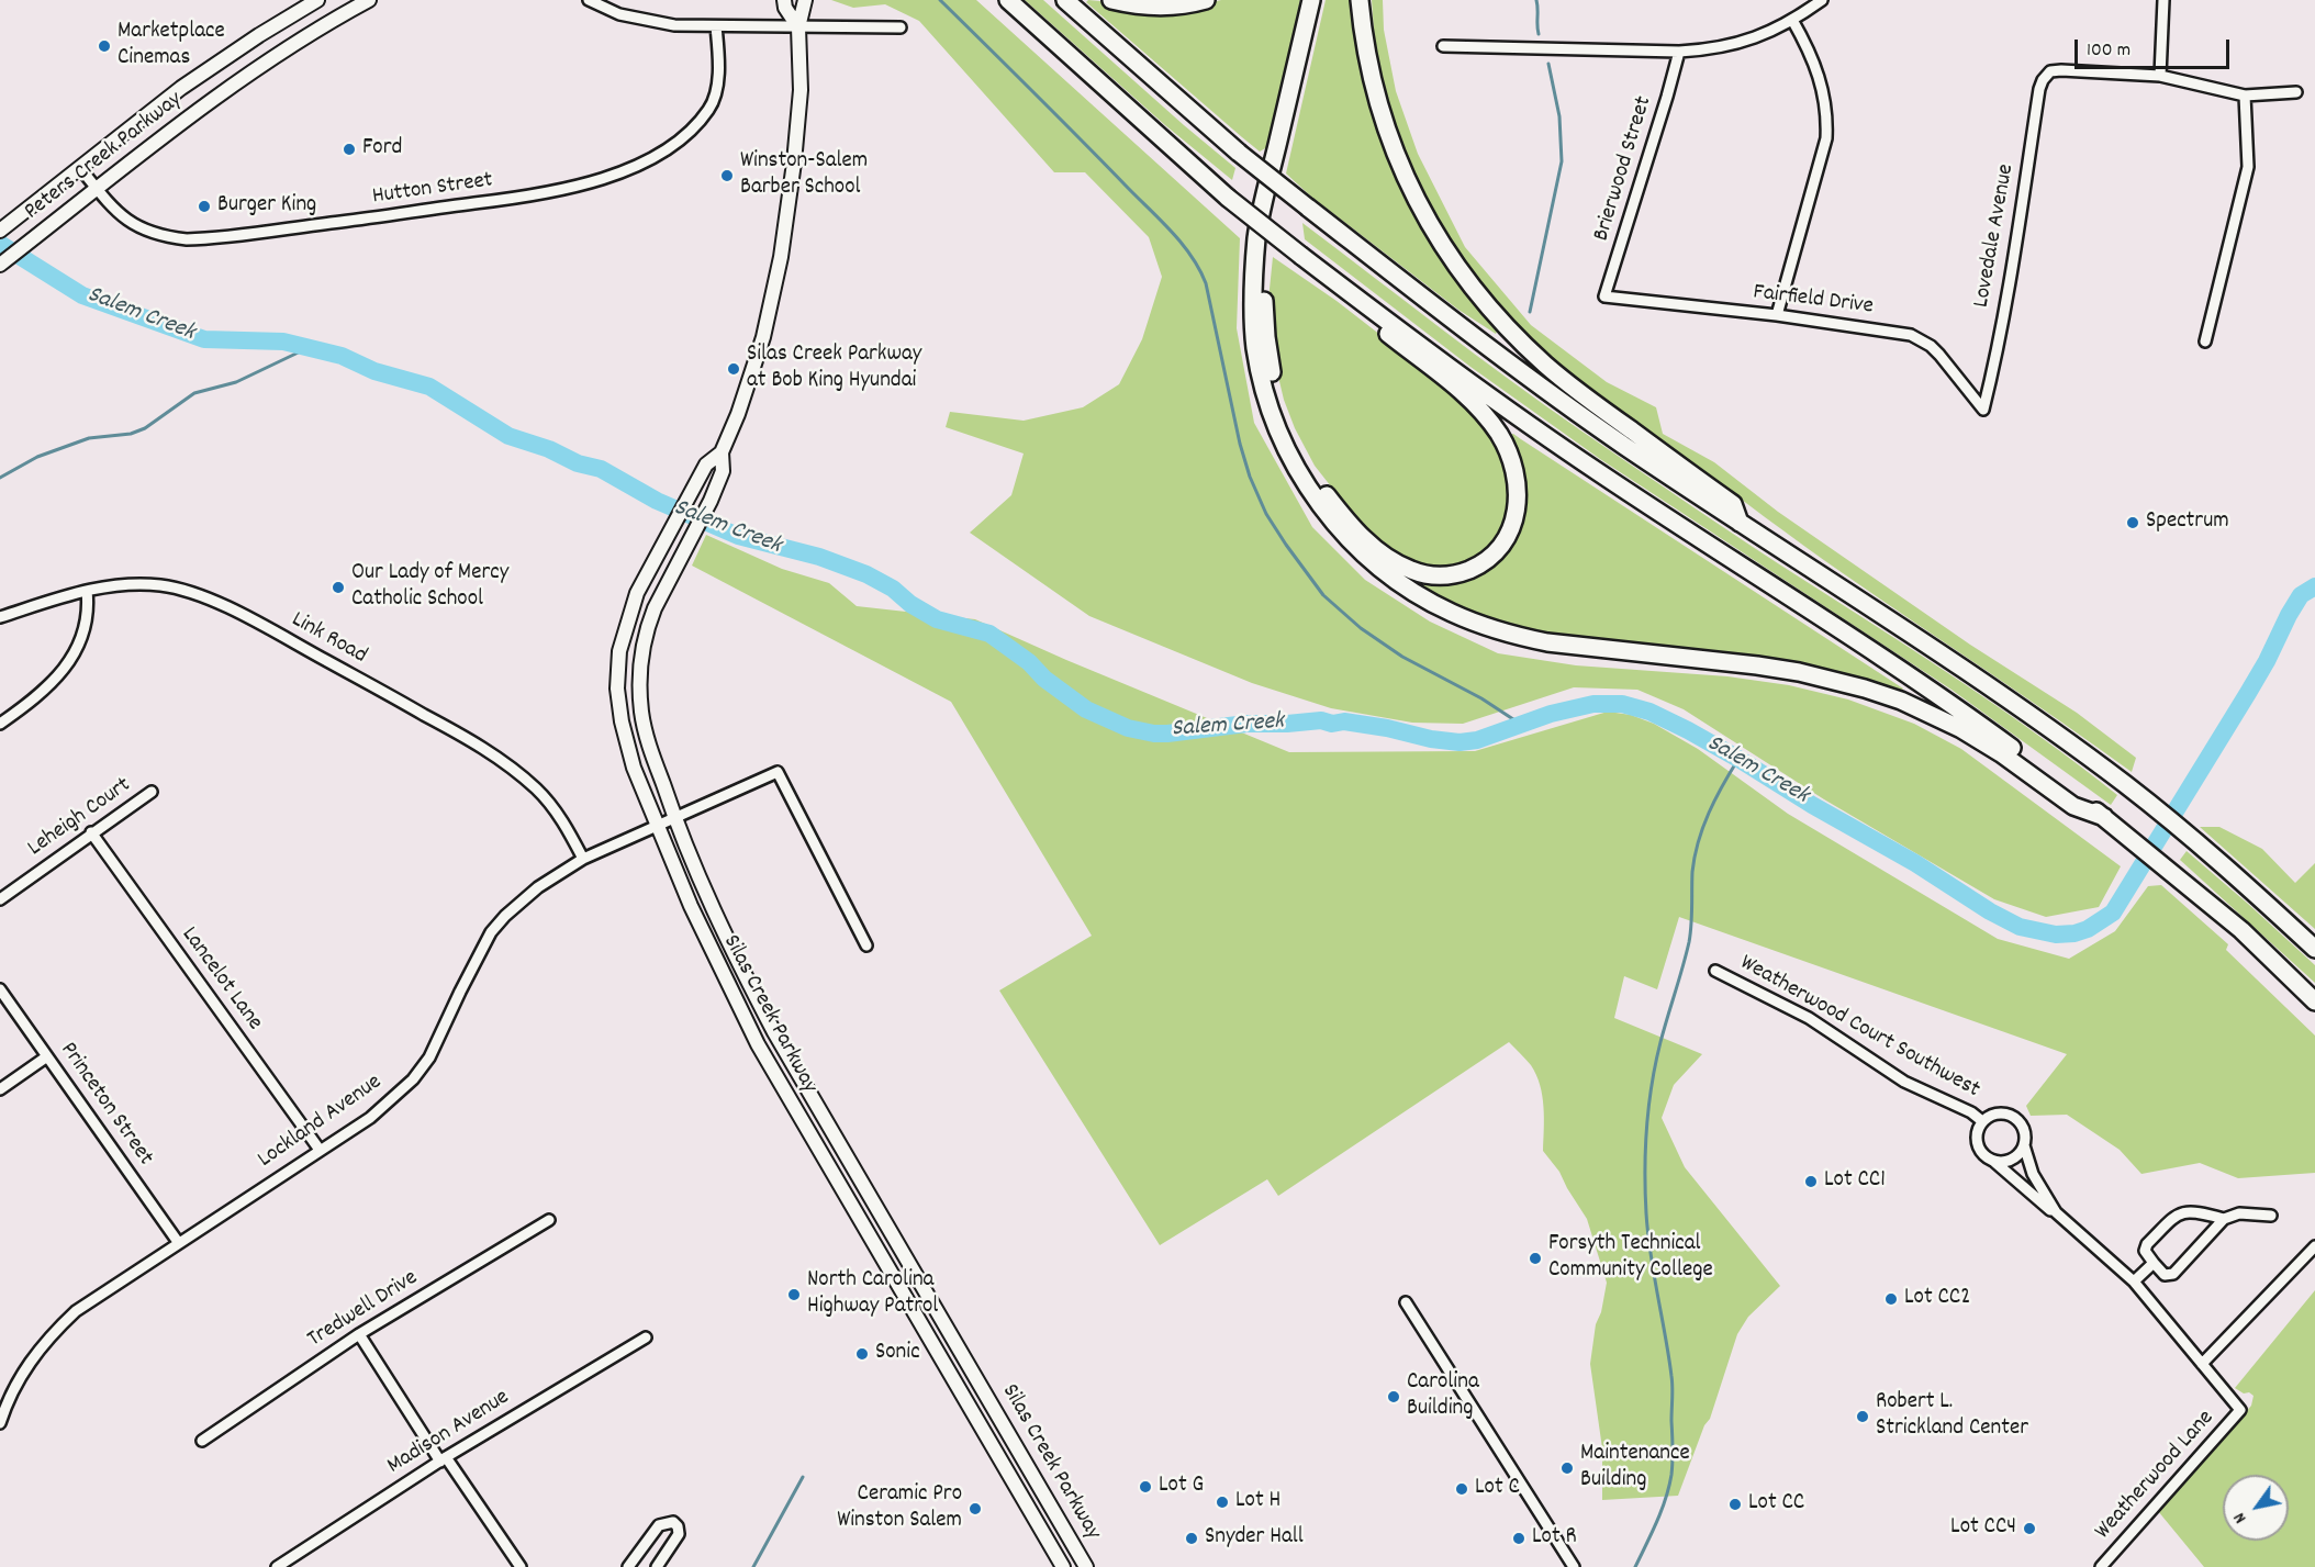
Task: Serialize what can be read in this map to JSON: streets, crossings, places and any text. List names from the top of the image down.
{
  "streets": {
    "main road": ["Peters Creek Parkway", "Silas Creek Parkway"],
    "street": [
      "Brierwood Street",
      "Hutton Street",
      "Lovedale Avenue",
      "Fairfield Drive",
      "Link Road",
      "Leheigh Court",
      "Lancelot Lane",
      "Weatherwood Court Southwest",
      "Princeton Street",
      "Lockland Avenue",
      "Tredwell Drive",
      "Madison Avenue",
      "Weatherwood Lane"
    ]
  },
  "crossings": [
    ["Peters Creek Parkway", "Hutton Street"],
    ["Brierwood Street", "Fairfield Drive"],
    ["Lovedale Avenue", "Fairfield Drive"],
    ["Link Road", "Lockland Avenue"],
    ["Leheigh Court", "Lancelot Lane"],
    ["Lancelot Lane", "Lockland Avenue"],
    ["Silas Creek Parkway", "Lockland Avenue"],
    ["Weatherwood Court Southwest", "Weatherwood Lane"],
    ["Princeton Street", "Lockland Avenue"]
  ],
  "water": ["Salem Creek"],
  "places": [
    "Marketplace Cinemas",
    "Ford",
    "Winston-Salem Barber School",
    "Burger King",
    "Silas Creek Parkway at Bob King Hyundai",
    "Spectrum",
    "Our Lady of Mercy Catholic School",
    "Lot CC1",
    "Forsyth Technical Community College",
    "North Carolina Highway Patrol",
    "Lot CC2",
    "Sonic",
    "Carolina Building",
    "Robert L. Strickland Center",
    "Maintenance Building",
    "Lot G",
    "Lot C",
    "Lot H",
    "Lot CC",
    "Ceramic Pro Winston Salem",
    "Lot CC4",
    "Snyder Hall",
    "Lot R"
  ],
  "scale_bar": "100 m",
  "north": "bottom left"
}
